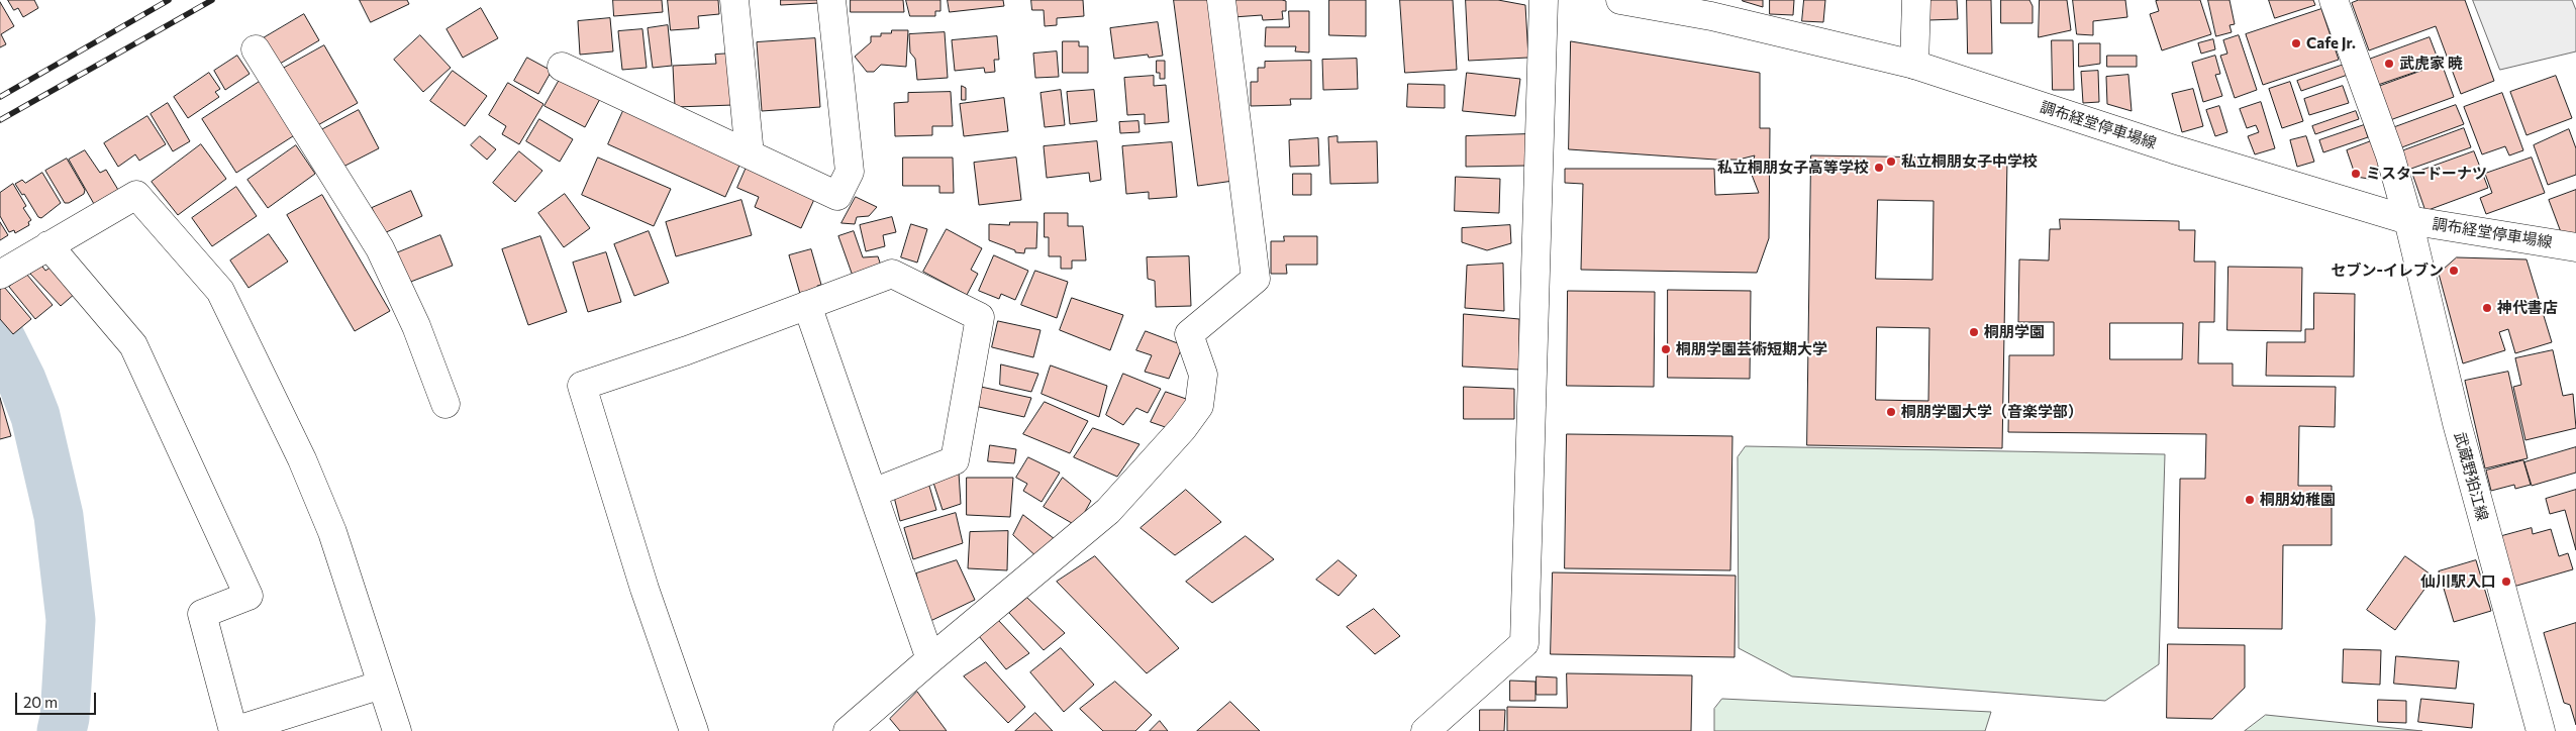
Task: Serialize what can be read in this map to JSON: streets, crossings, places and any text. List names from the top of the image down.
{
  "streets": {
    "street": ["調布経堂停車場線", "武蔵野狛江線"]
  },
  "crossings": [
    ["調布経堂停車場線", "武蔵野狛江線"]
  ],
  "places": [
    "Cafe Jr.",
    "武虎家 暁",
    "私立桐朋女子中学校",
    "私立桐朋女子高等学校",
    "ミスタードーナツ",
    "セブン-イレブン",
    "神代書店",
    "桐朋学園",
    "桐朋学園芸術短期大学",
    "桐朋学園大学（音楽学部）",
    "桐朋幼稚園",
    "仙川駅入口"
  ],
  "scale_bar": "20 m"
}
